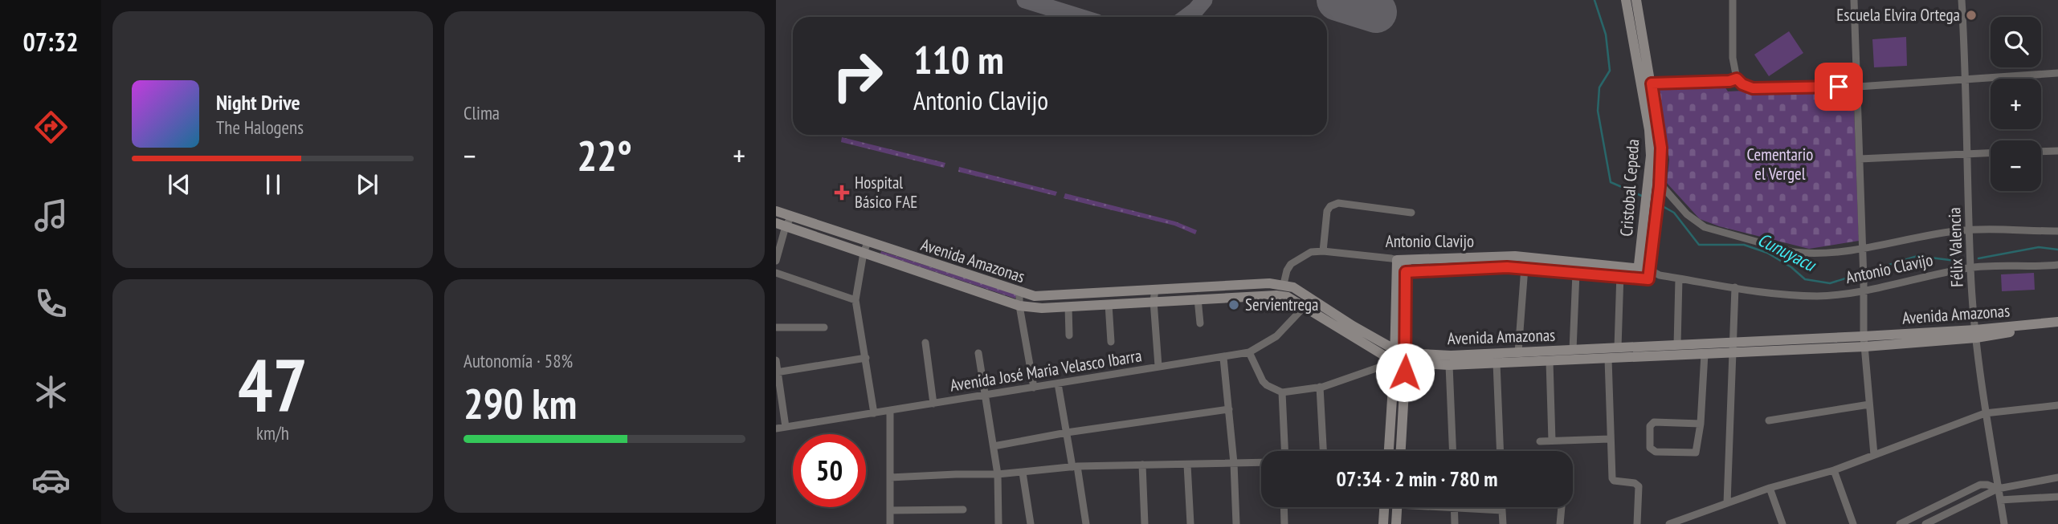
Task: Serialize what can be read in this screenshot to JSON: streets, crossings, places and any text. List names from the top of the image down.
{
  "streets": {
    "main road": ["Cristobal Cepeda", "Antonio Clavijo", "Avenida Amazonas"],
    "street": ["Félix Valencia", "Avenida José Maria Velasco Ibarra"]
  },
  "crossings": [
    ["Cristobal Cepeda", "Antonio Clavijo"],
    ["Antonio Clavijo", "Félix Valencia"],
    ["Antonio Clavijo", "Avenida Amazonas"],
    ["Félix Valencia", "Avenida Amazonas"],
    ["Avenida Amazonas", "Avenida José Maria Velasco Ibarra"]
  ],
  "water": ["Cunuyacu"],
  "parks": ["Cementario el Vergel"],
  "places": {
    "other": ["Escuela Elvira Ortega", "Servientrega"],
    "health": ["Hospital Básico FAE"]
  },
  "page": {
    "tabs": "07:32",
    "tile": [
      "Clima",
      ["47", "km/h"],
      ["Autonomía · 58%", "290 km"]
    ],
    "map_buttons": ["+", "−"],
    "turn": ["110 m", "Antonio Clavijo"],
    "song": ["Night Drive", "The Halogens"],
    "heat": ["−", "22°", "+"],
    "limit": "50",
    "trip": "07:34 · 2 min · 780 m"
  }
}
